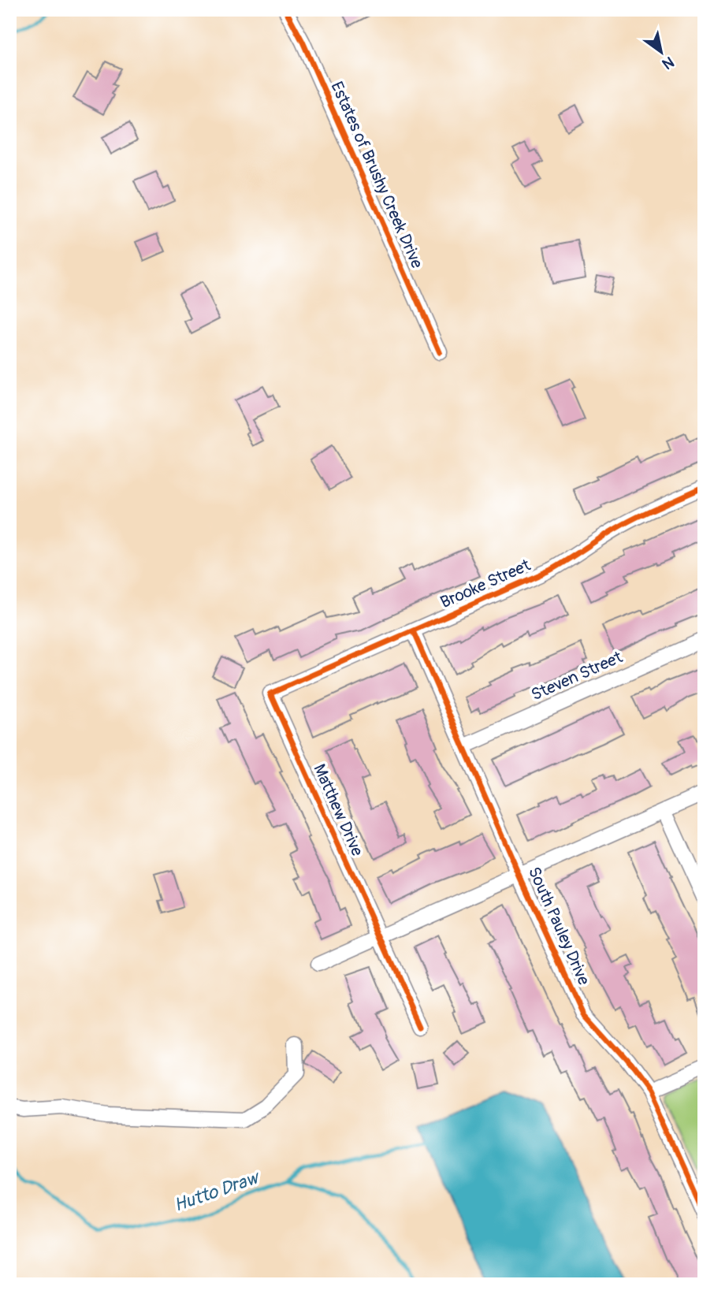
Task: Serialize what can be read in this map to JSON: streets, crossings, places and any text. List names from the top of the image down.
{
  "streets": {
    "street": [
      "Estates of Brushy Creek Drive",
      "Brooke Street",
      "Steven Street",
      "Matthew Drive",
      "South Pauley Drive"
    ]
  },
  "crossings": [
    ["Brooke Street", "Matthew Drive"],
    ["Brooke Street", "South Pauley Drive"],
    ["Steven Street", "South Pauley Drive"]
  ],
  "water": ["Hutto Draw"],
  "north": "bottom right"
}
